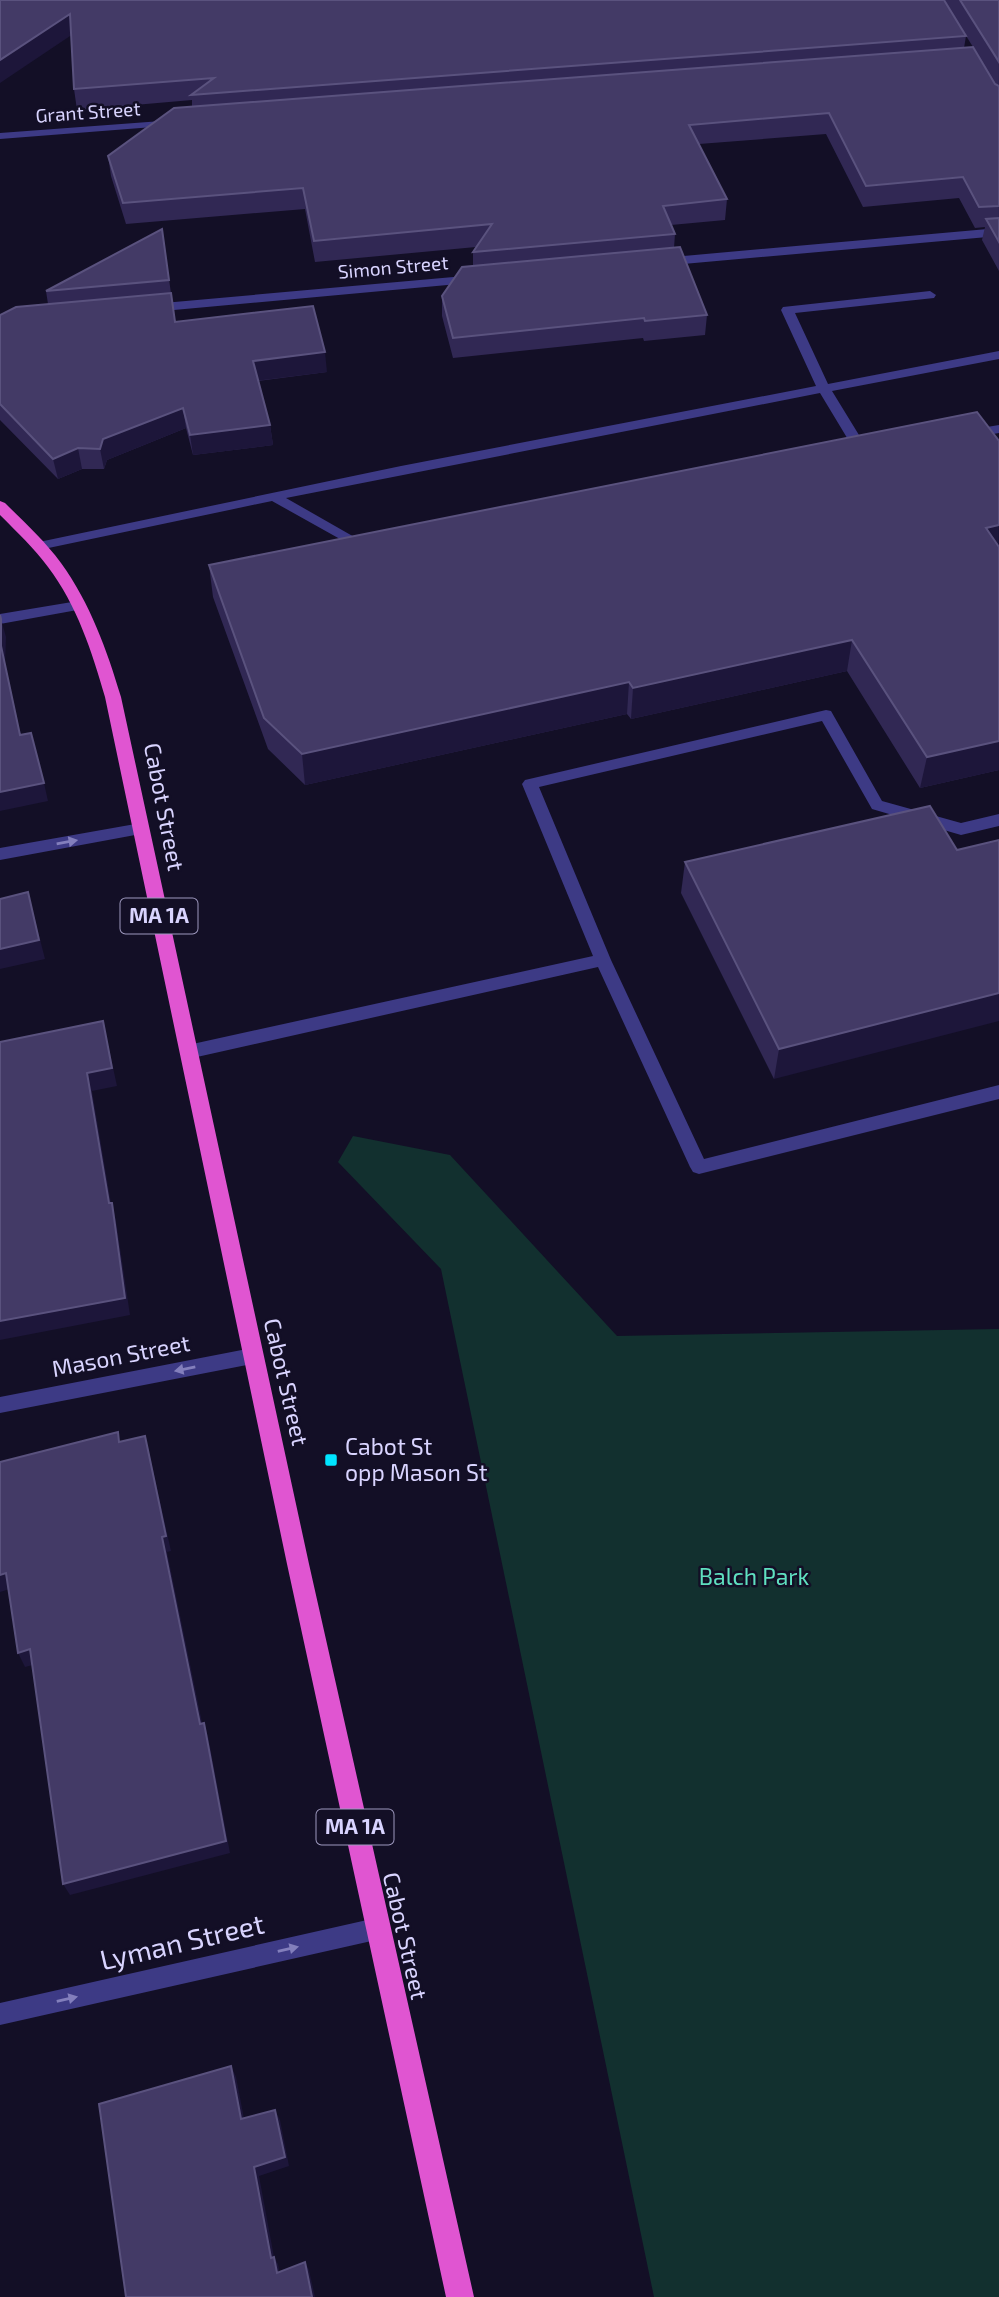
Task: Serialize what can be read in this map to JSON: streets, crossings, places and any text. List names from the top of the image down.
{
  "streets": {
    "highway": ["Cabot Street", "MA 1A"],
    "street": [
      "Grant Street",
      "Simon Street",
      "Mason Street",
      "Lyman Street"
    ]
  },
  "crossings": [
    ["Cabot Street", "Mason Street"],
    ["Cabot Street", "Lyman Street"]
  ],
  "one_way": ["Mason Street", "Lyman Street"],
  "parks": ["Balch Park"],
  "places": {
    "transit": ["Cabot St opp Mason St"]
  }
}
